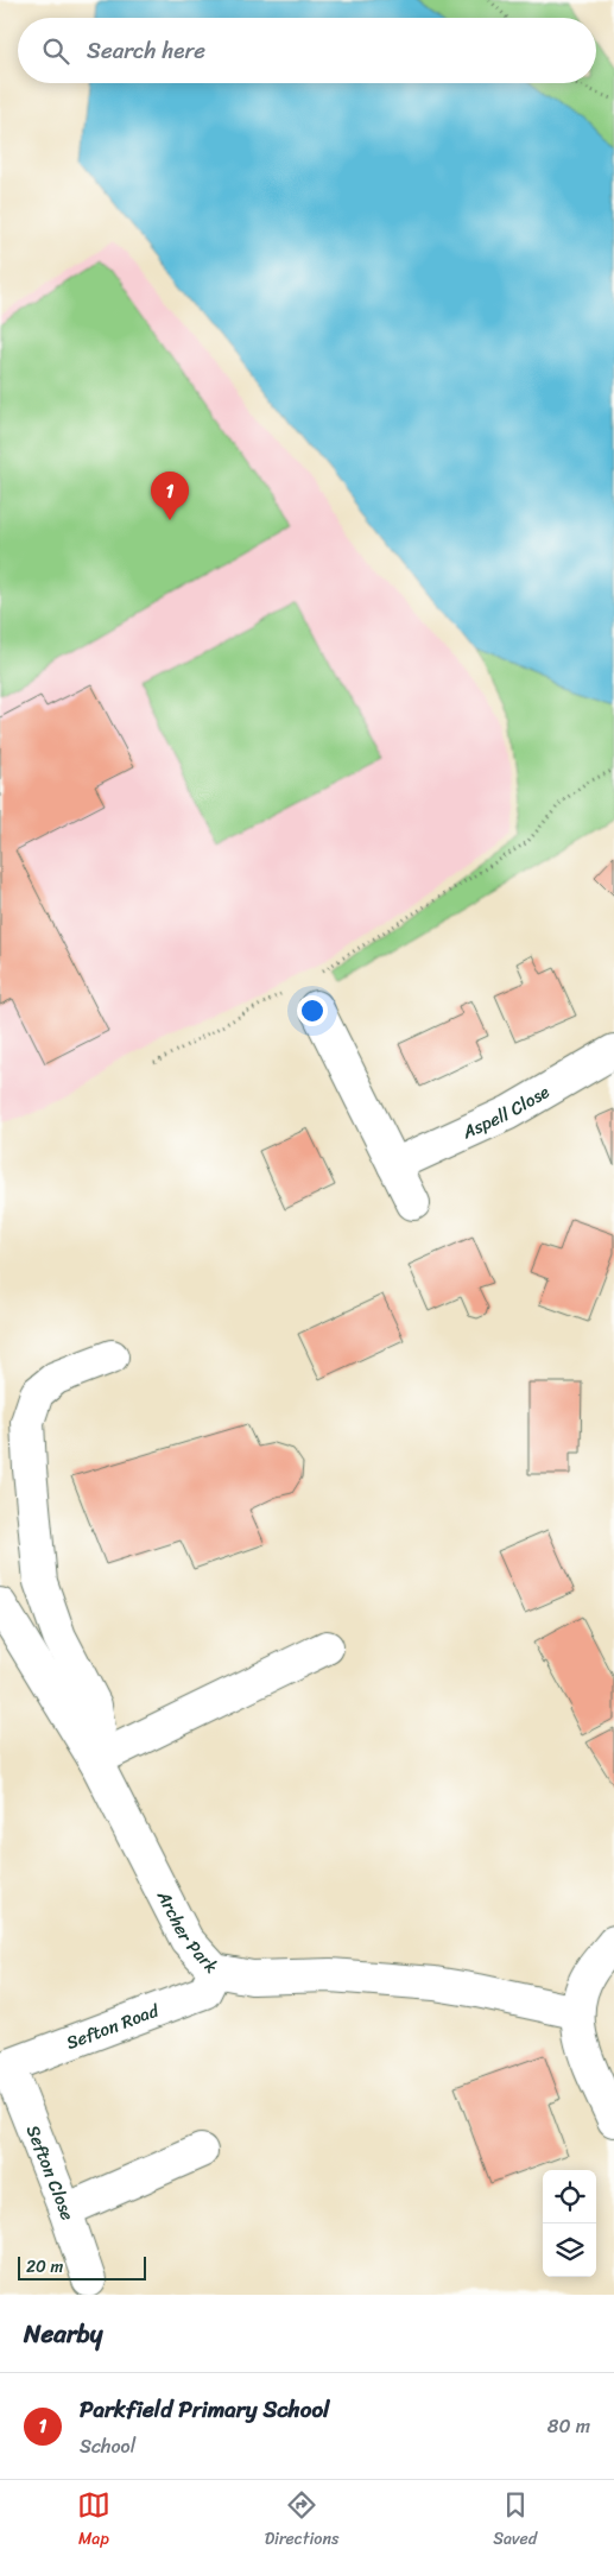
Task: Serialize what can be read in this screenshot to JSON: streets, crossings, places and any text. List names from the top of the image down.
{
  "streets": {
    "street": [
      "Aspell Close",
      "Archer Park",
      "Sefton Road",
      "Sefton Close"
    ]
  },
  "crossings": [
    ["Archer Park", "Sefton Road"],
    ["Sefton Road", "Sefton Close"]
  ],
  "scale_bar": "20 m",
  "page": {
    "search": "Search here",
    "pins": "1",
    "scale": "20 m",
    "heading": "Nearby",
    "list": [
      {
        "mark": "1",
        "name": "Parkfield Primary School",
        "note": "School",
        "value": "80 m"
      }
    ],
    "nav": ["Map", "Directions", "Saved"]
  }
}
